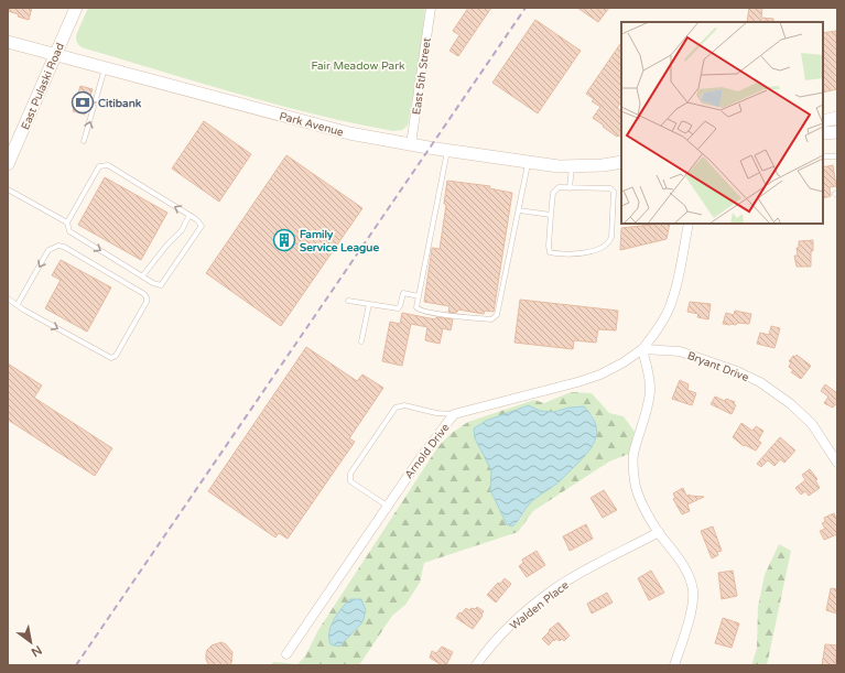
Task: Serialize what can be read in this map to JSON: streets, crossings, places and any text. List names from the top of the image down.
{
  "streets": {
    "main road": ["East Pulaski Road", "Park Avenue"],
    "street": [
      "East 5th Street",
      "Bryant Drive",
      "Arnold Drive",
      "Walden Place"
    ]
  },
  "crossings": [
    ["East 5th Street", "Park Avenue"],
    ["East Pulaski Road", "Park Avenue"],
    ["Bryant Drive", "Arnold Drive"]
  ],
  "parks": ["Fair Meadow Park"],
  "places": {
    "bank": ["Citibank"],
    "building": ["Family Service League"]
  },
  "north": "bottom right"
}
